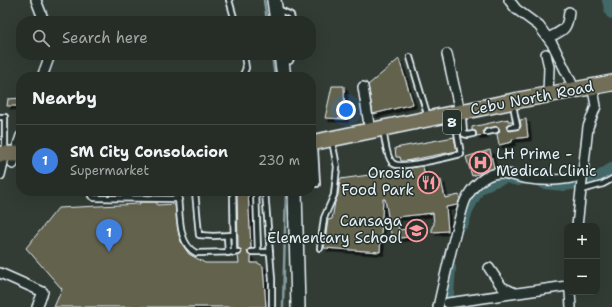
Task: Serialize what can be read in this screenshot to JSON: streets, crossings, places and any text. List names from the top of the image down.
{
  "streets": {
    "main road": ["Cebu North Road", "8"]
  },
  "places": {
    "hospital": ["LH Prime - Medical Clinic"],
    "restaurant": ["Orosia Food Park"],
    "school or university": ["Cansaga Elementary School"]
  },
  "page": {
    "search": "Search here",
    "heading": "Nearby",
    "list": [
      {
        "mark": "1",
        "name": "SM City Consolacion",
        "note": "Supermarket",
        "value": "230 m"
      }
    ],
    "pins": "1",
    "map_buttons": ["+", "−"]
  }
}
